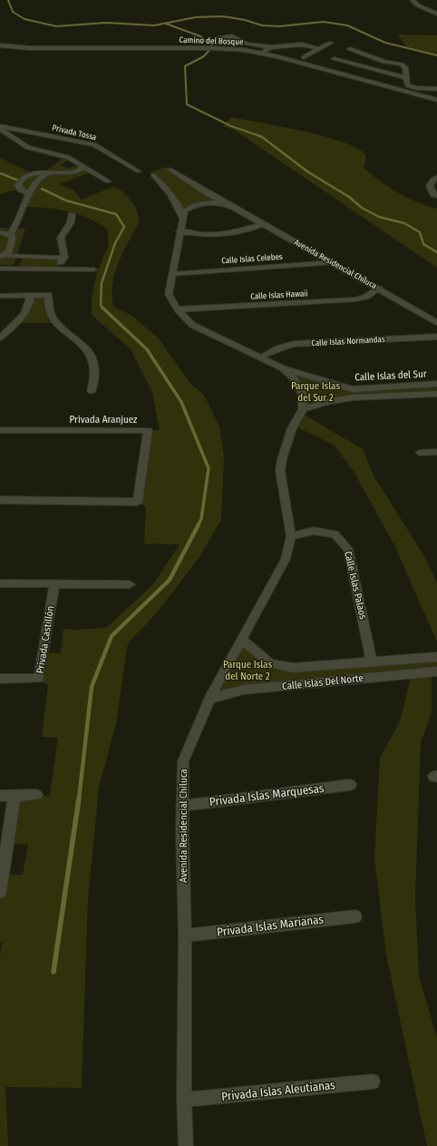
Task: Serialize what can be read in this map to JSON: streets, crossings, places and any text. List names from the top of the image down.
{
  "streets": {
    "street": [
      "Camino del Bosque",
      "Privada Tossa",
      "Calle Islas Celebes",
      "Avenida Residencial Chiluca",
      "Calle Islas Hawaii",
      "Calle Islas Normandas",
      "Calle Islas del Sur",
      "Privada Aranjuez",
      "Calle Islas Palaos",
      "Privada Castillón",
      "Calle Islas Del Norte",
      "Privada Islas Marquesas",
      "Privada Islas Marianas",
      "Privada Islas Aleutianas"
    ]
  },
  "crossings": [
    ["Calle Islas Celebes", "Avenida Residencial Chiluca"],
    ["Avenida Residencial Chiluca", "Calle Islas Hawaii"],
    ["Avenida Residencial Chiluca", "Calle Islas del Sur"],
    ["Avenida Residencial Chiluca", "Calle Islas Palaos"],
    ["Avenida Residencial Chiluca", "Calle Islas Del Norte"],
    ["Avenida Residencial Chiluca", "Privada Islas Marquesas"],
    ["Avenida Residencial Chiluca", "Privada Islas Marianas"],
    ["Avenida Residencial Chiluca", "Privada Islas Aleutianas"],
    ["Calle Islas Palaos", "Calle Islas Del Norte"]
  ],
  "parks": ["Parque Islas del Sur 2", "Parque Islas del Norte 2"]
}
